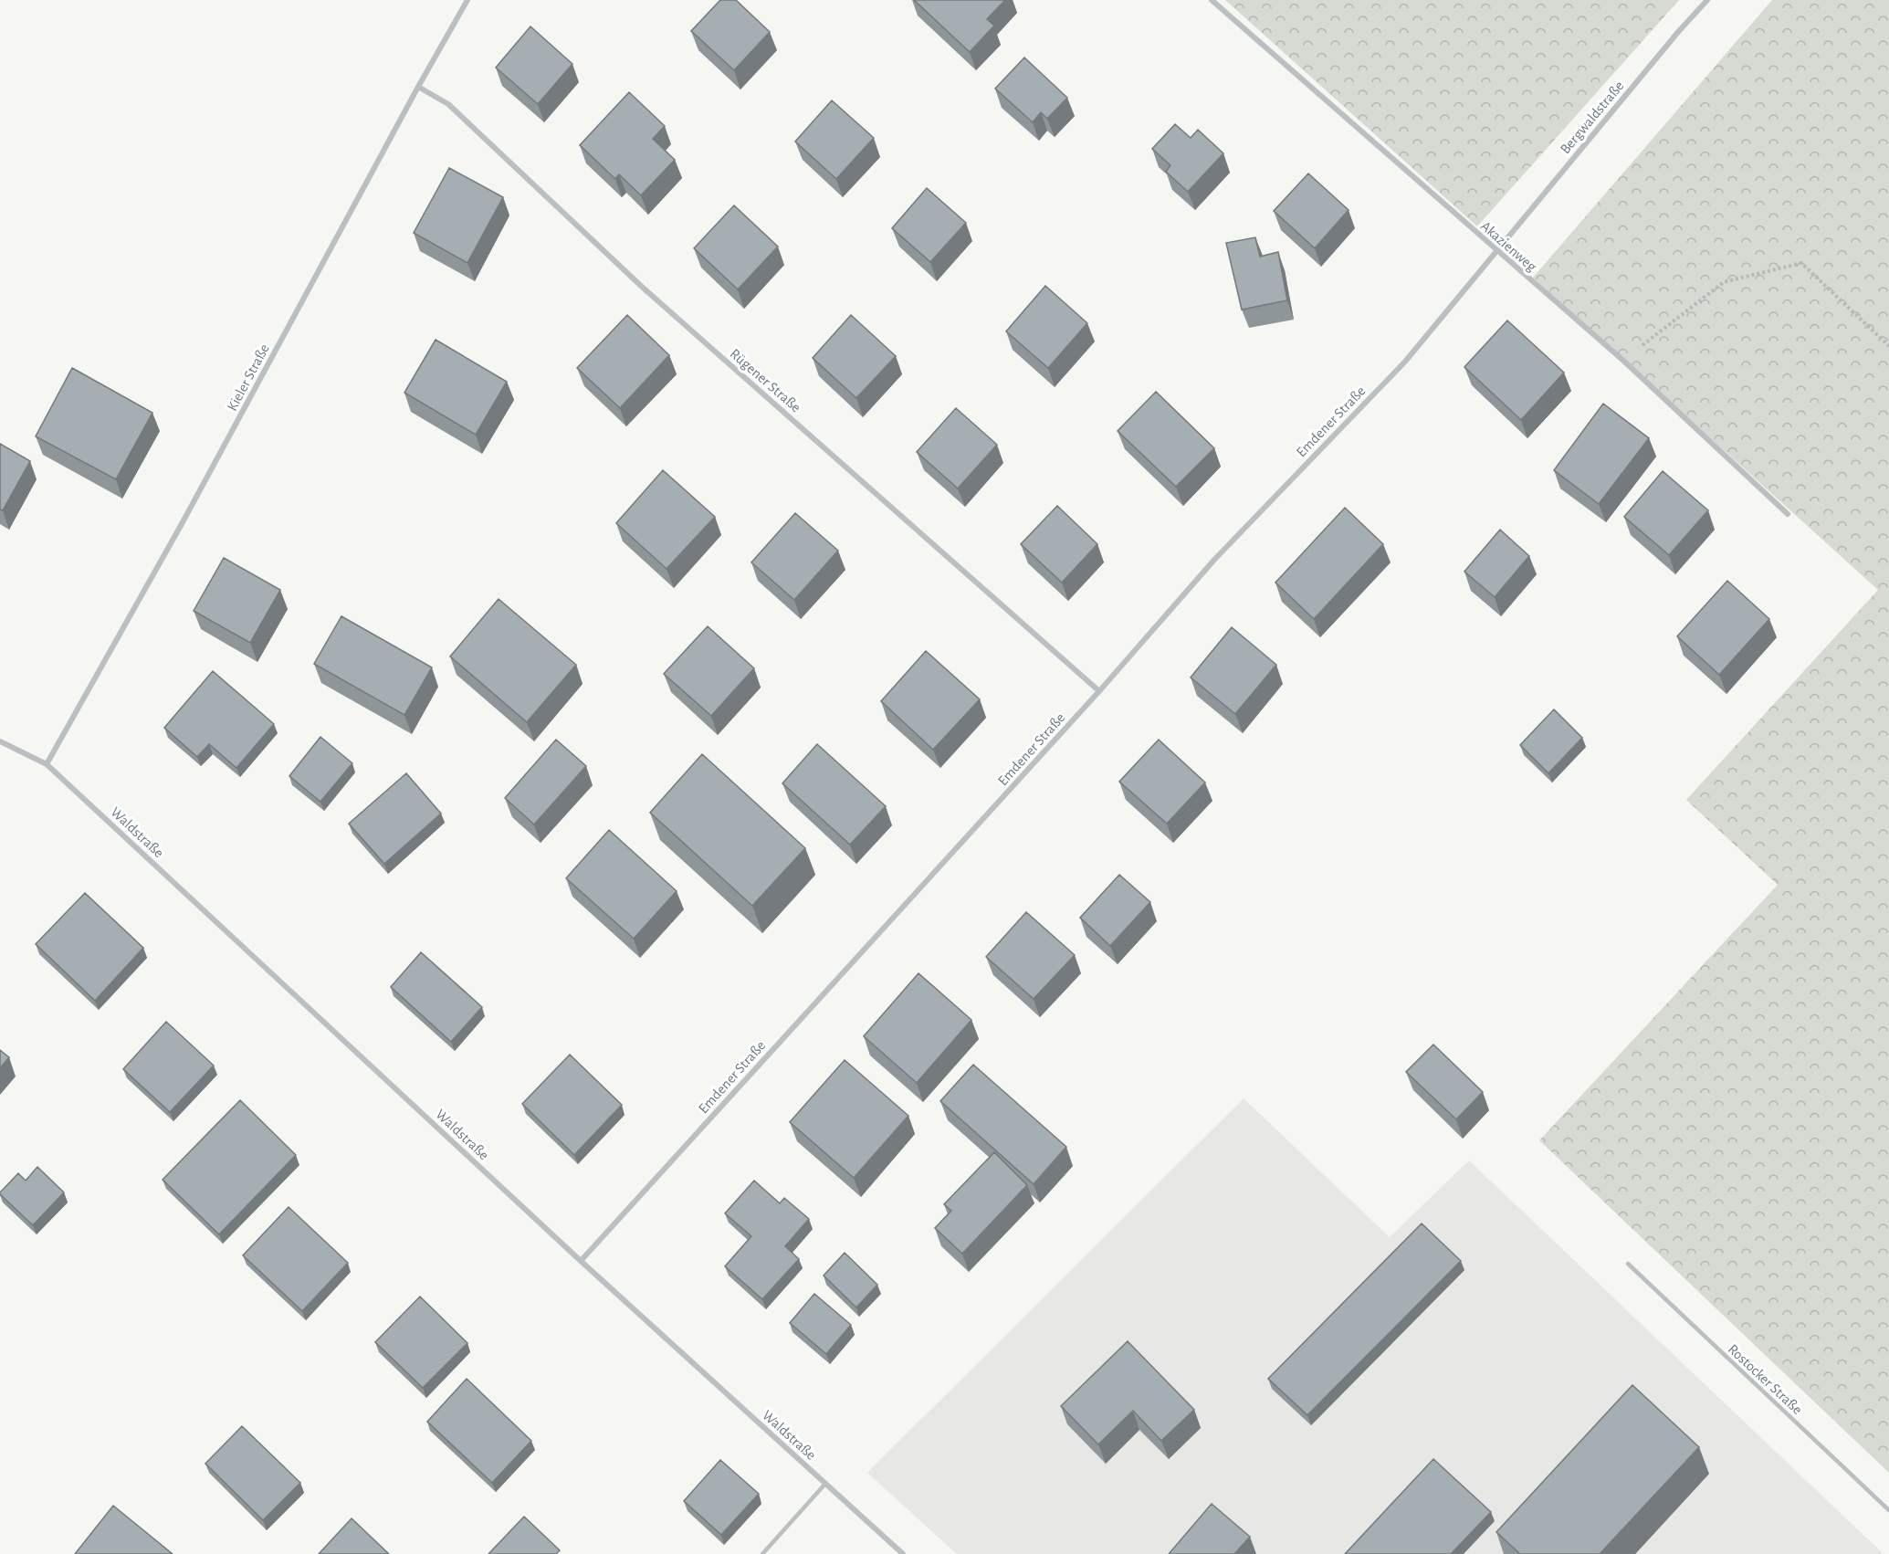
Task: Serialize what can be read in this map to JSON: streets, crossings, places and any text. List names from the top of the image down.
{
  "streets": {
    "street": [
      "Bergwaldstraße",
      "Akazienweg",
      "Kieler Straße",
      "Rügener Straße",
      "Emdener Straße",
      "Waldstraße"
    ],
    "lane": ["Rostocker Straße"]
  },
  "crossings": [
    ["Bergwaldstraße", "Akazienweg"],
    ["Bergwaldstraße", "Emdener Straße"],
    ["Akazienweg", "Emdener Straße"],
    ["Kieler Straße", "Rügener Straße"],
    ["Kieler Straße", "Waldstraße"],
    ["Rügener Straße", "Emdener Straße"],
    ["Emdener Straße", "Waldstraße"]
  ]
}
